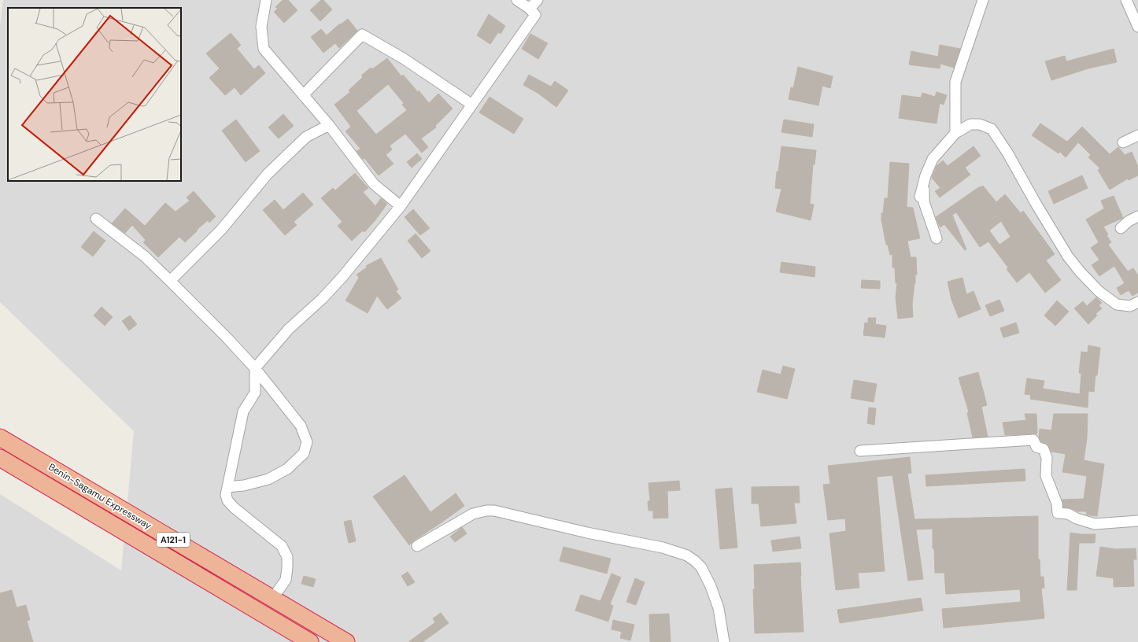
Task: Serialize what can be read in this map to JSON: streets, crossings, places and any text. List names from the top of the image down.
{
  "streets": {
    "highway": ["Benin-Sagamu Expressway", "A121-1"]
  }
}
